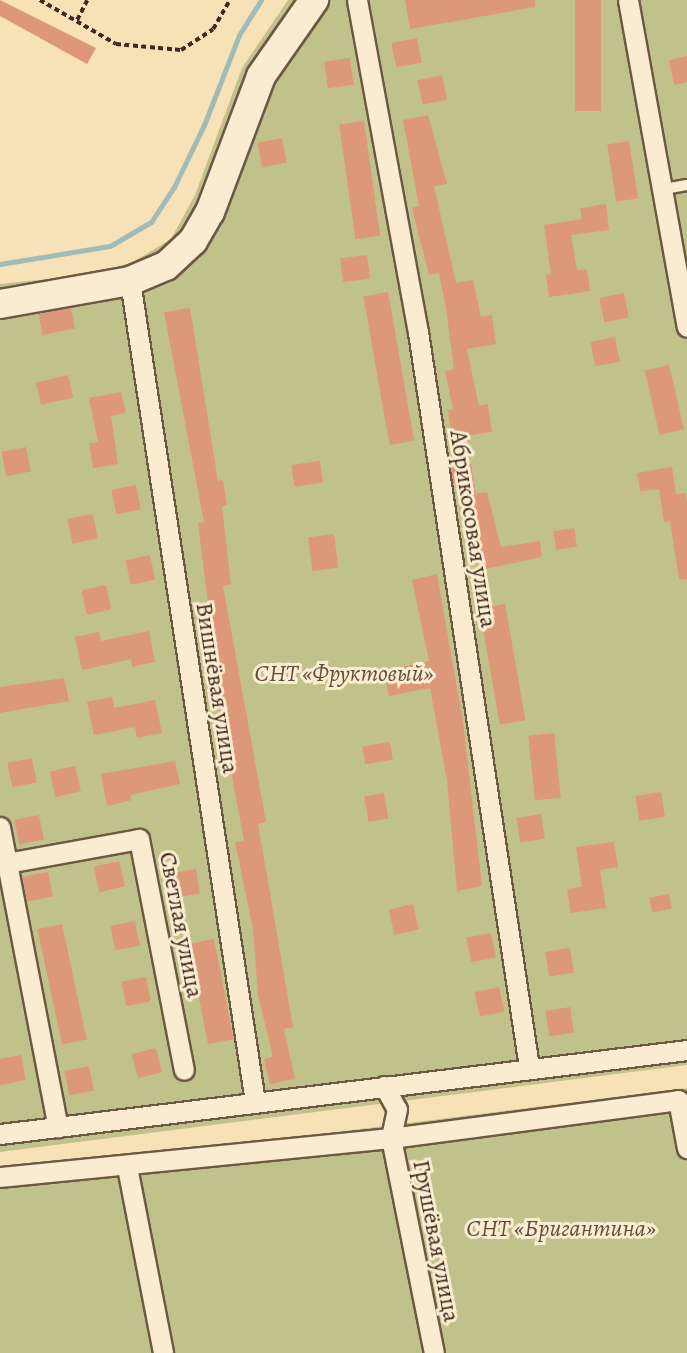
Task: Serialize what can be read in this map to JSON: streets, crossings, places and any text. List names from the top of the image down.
{
  "streets": {
    "street": [
      "Абрикосовая улица",
      "Вишнёвая улица",
      "Светлая улица",
      "Грушёвая улица"
    ]
  },
  "parks": ["СНТ «Фруктовый»", "СНТ «Бригантина»"]
}
